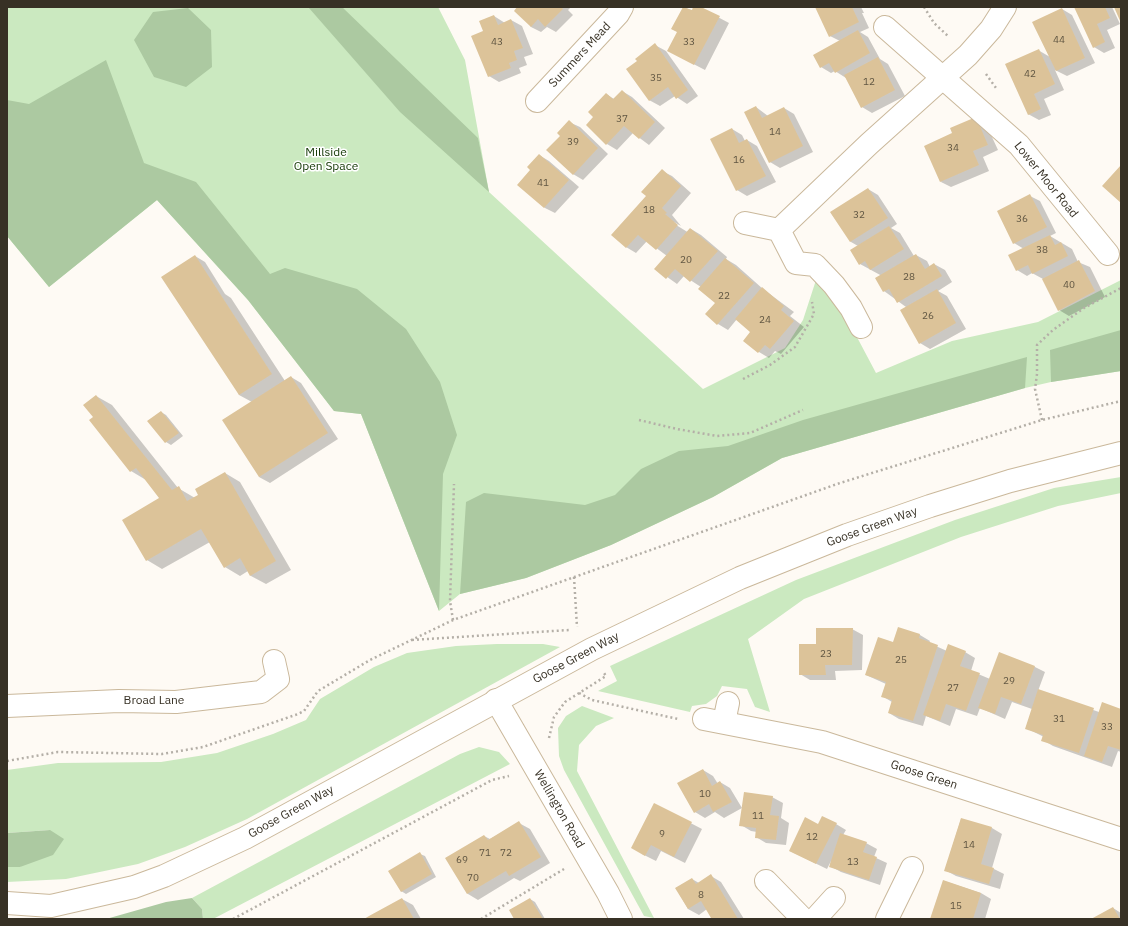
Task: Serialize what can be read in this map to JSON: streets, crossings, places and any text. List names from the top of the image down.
{
  "streets": {
    "street": [
      "Summers Mead",
      "Lower Moor Road",
      "Goose Green Way",
      "Broad Lane",
      "Goose Green",
      "Wellington Road"
    ]
  },
  "crossings": [
    ["Goose Green Way", "Wellington Road"]
  ],
  "parks": ["Millside Open Space"],
  "house_numbers": [
    "44",
    "43",
    "33",
    "42",
    "35",
    "12",
    "37",
    "14",
    "39",
    "34",
    "16",
    "41",
    "18",
    "32",
    "36",
    "38",
    "20",
    "28",
    "40",
    "22",
    "26",
    "24",
    "23",
    "25",
    "29",
    "27",
    "31",
    "33",
    "10",
    "11",
    "9",
    "12",
    "14",
    "71",
    "72",
    "69",
    "13",
    "70",
    "8",
    "15"
  ]
}
